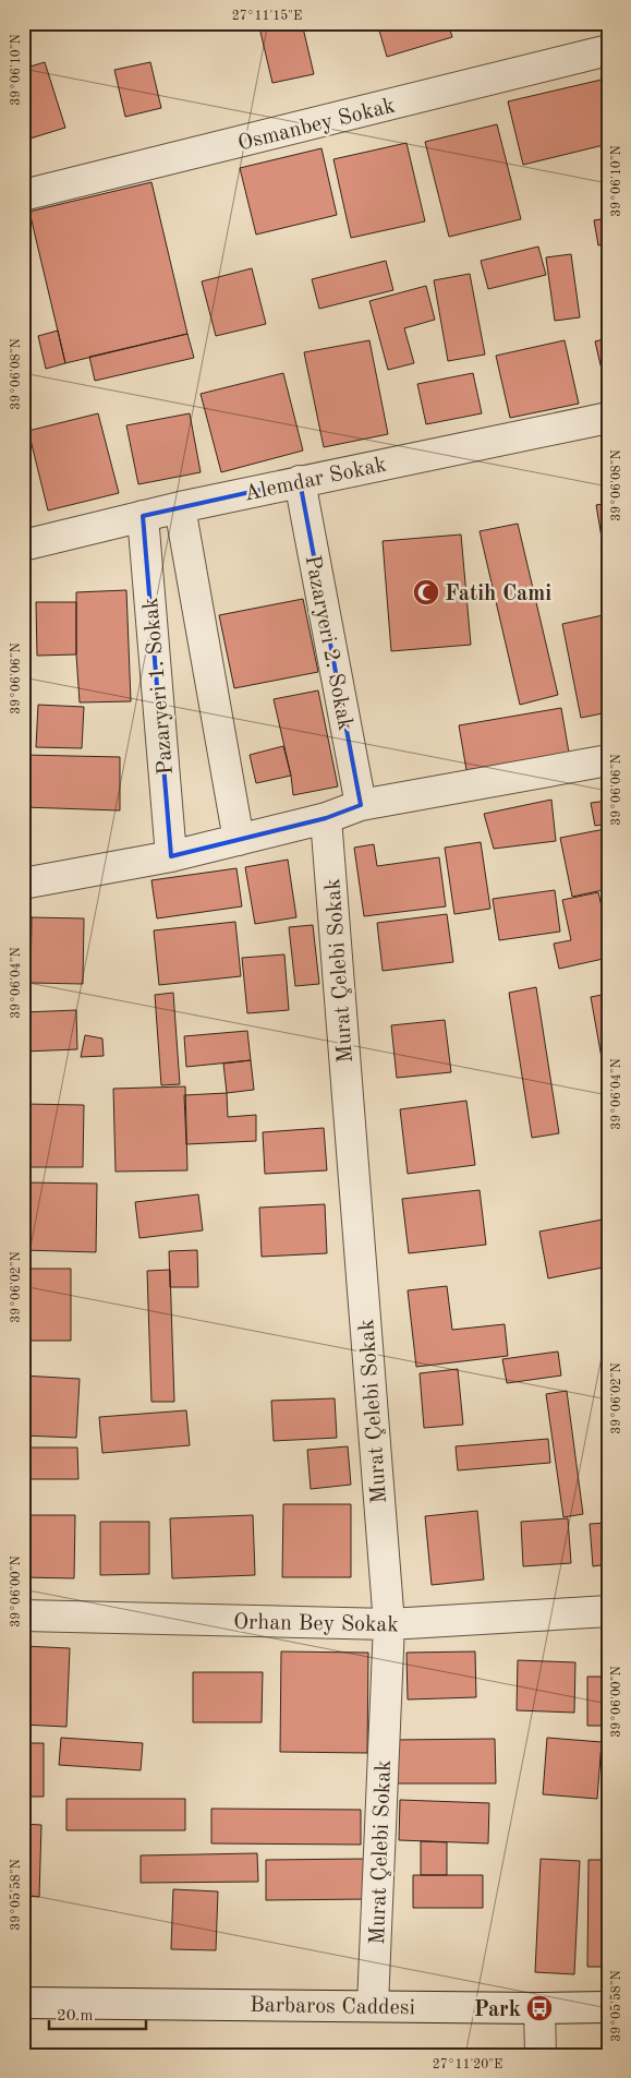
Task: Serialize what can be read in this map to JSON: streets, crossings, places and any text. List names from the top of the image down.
{
  "streets": {
    "street": [
      "Osmanbey Sokak",
      "Alemdar Sokak",
      "Pazaryeri 2. Sokak",
      "Pazaryeri 1. Sokak",
      "Murat Çelebi Sokak",
      "Orhan Bey Sokak",
      "Barbaros Caddesi"
    ]
  },
  "crossings": [
    ["Alemdar Sokak", "Pazaryeri 2. Sokak"],
    ["Alemdar Sokak", "Pazaryeri 1. Sokak"],
    ["Murat Çelebi Sokak", "Orhan Bey Sokak"],
    ["Murat Çelebi Sokak", "Barbaros Caddesi"]
  ],
  "places": {
    "mosque": ["Fatih Cami"],
    "bus stop": ["Park"]
  },
  "scale_bar": "20 m",
  "coordinates": [
    "27°11'15\"E",
    "39°06'10\"N",
    "39°06'08\"N",
    "39°06'06\"N",
    "39°06'04\"N",
    "39°06'02\"N",
    "39°06'00\"N",
    "39°05'58\"N",
    "27°11'20\"E"
  ]
}
